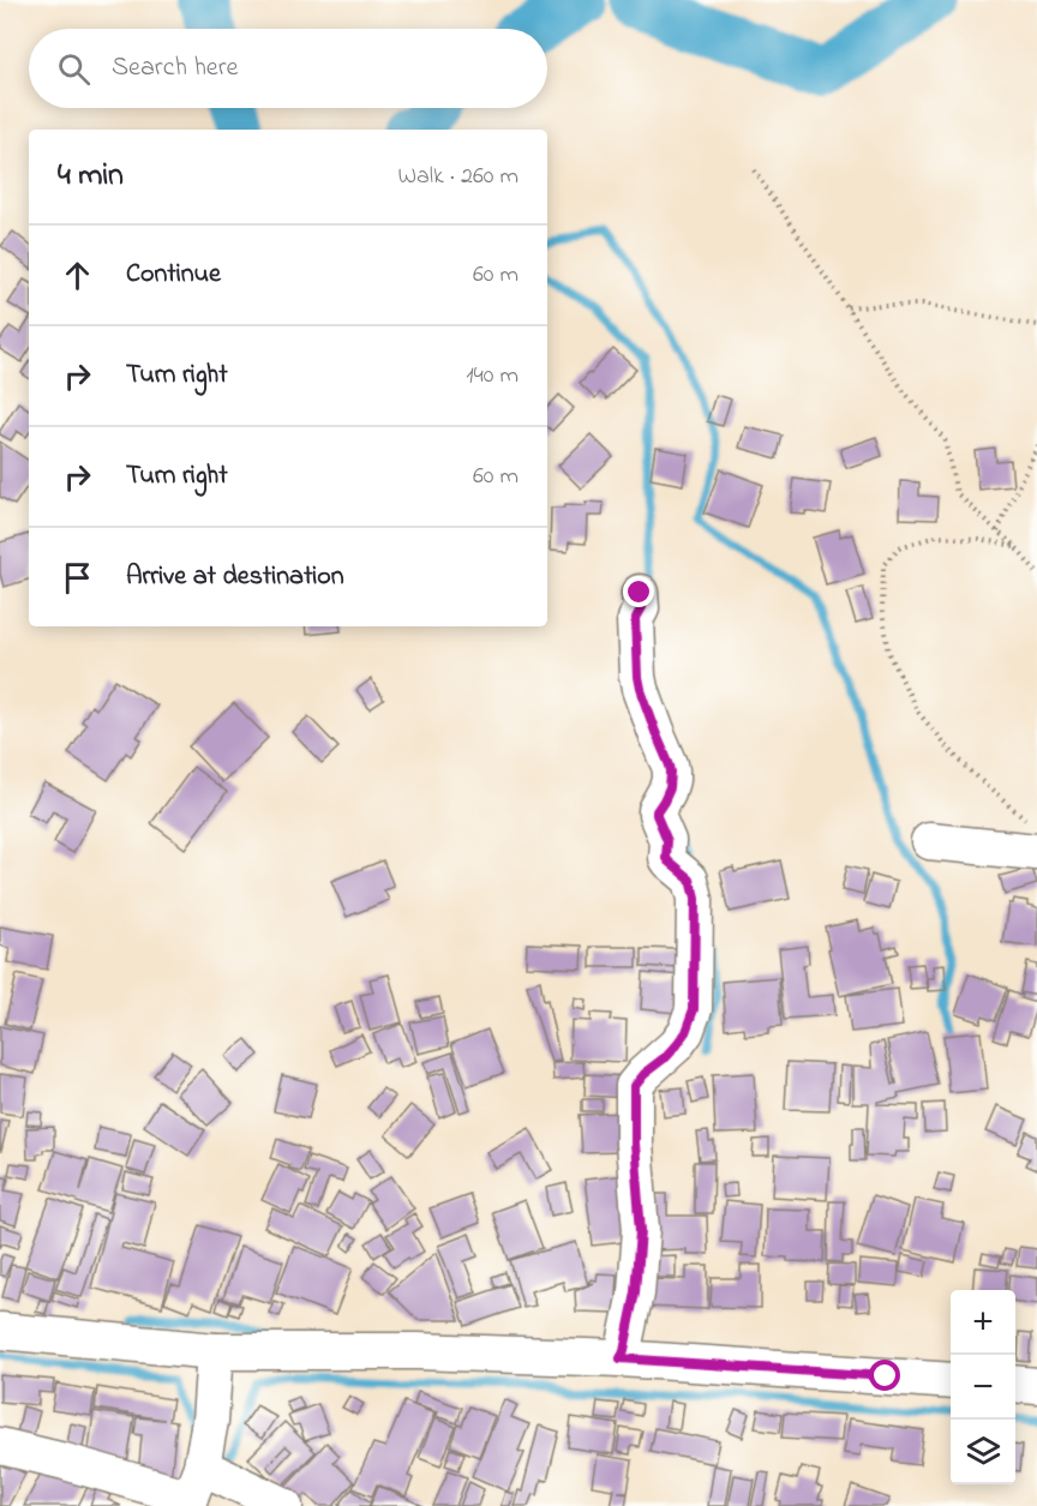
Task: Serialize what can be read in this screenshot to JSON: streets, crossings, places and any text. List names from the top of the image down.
{
  "page": {
    "search": "Search here",
    "heading": ["4 min", "Walk · 260 m"],
    "list": [
      ["Continue", "60 m"],
      ["Turn right", "140 m"],
      ["Turn right", "60 m"],
      "Arrive at destination"
    ],
    "map_buttons": ["+", "−"]
  }
}
